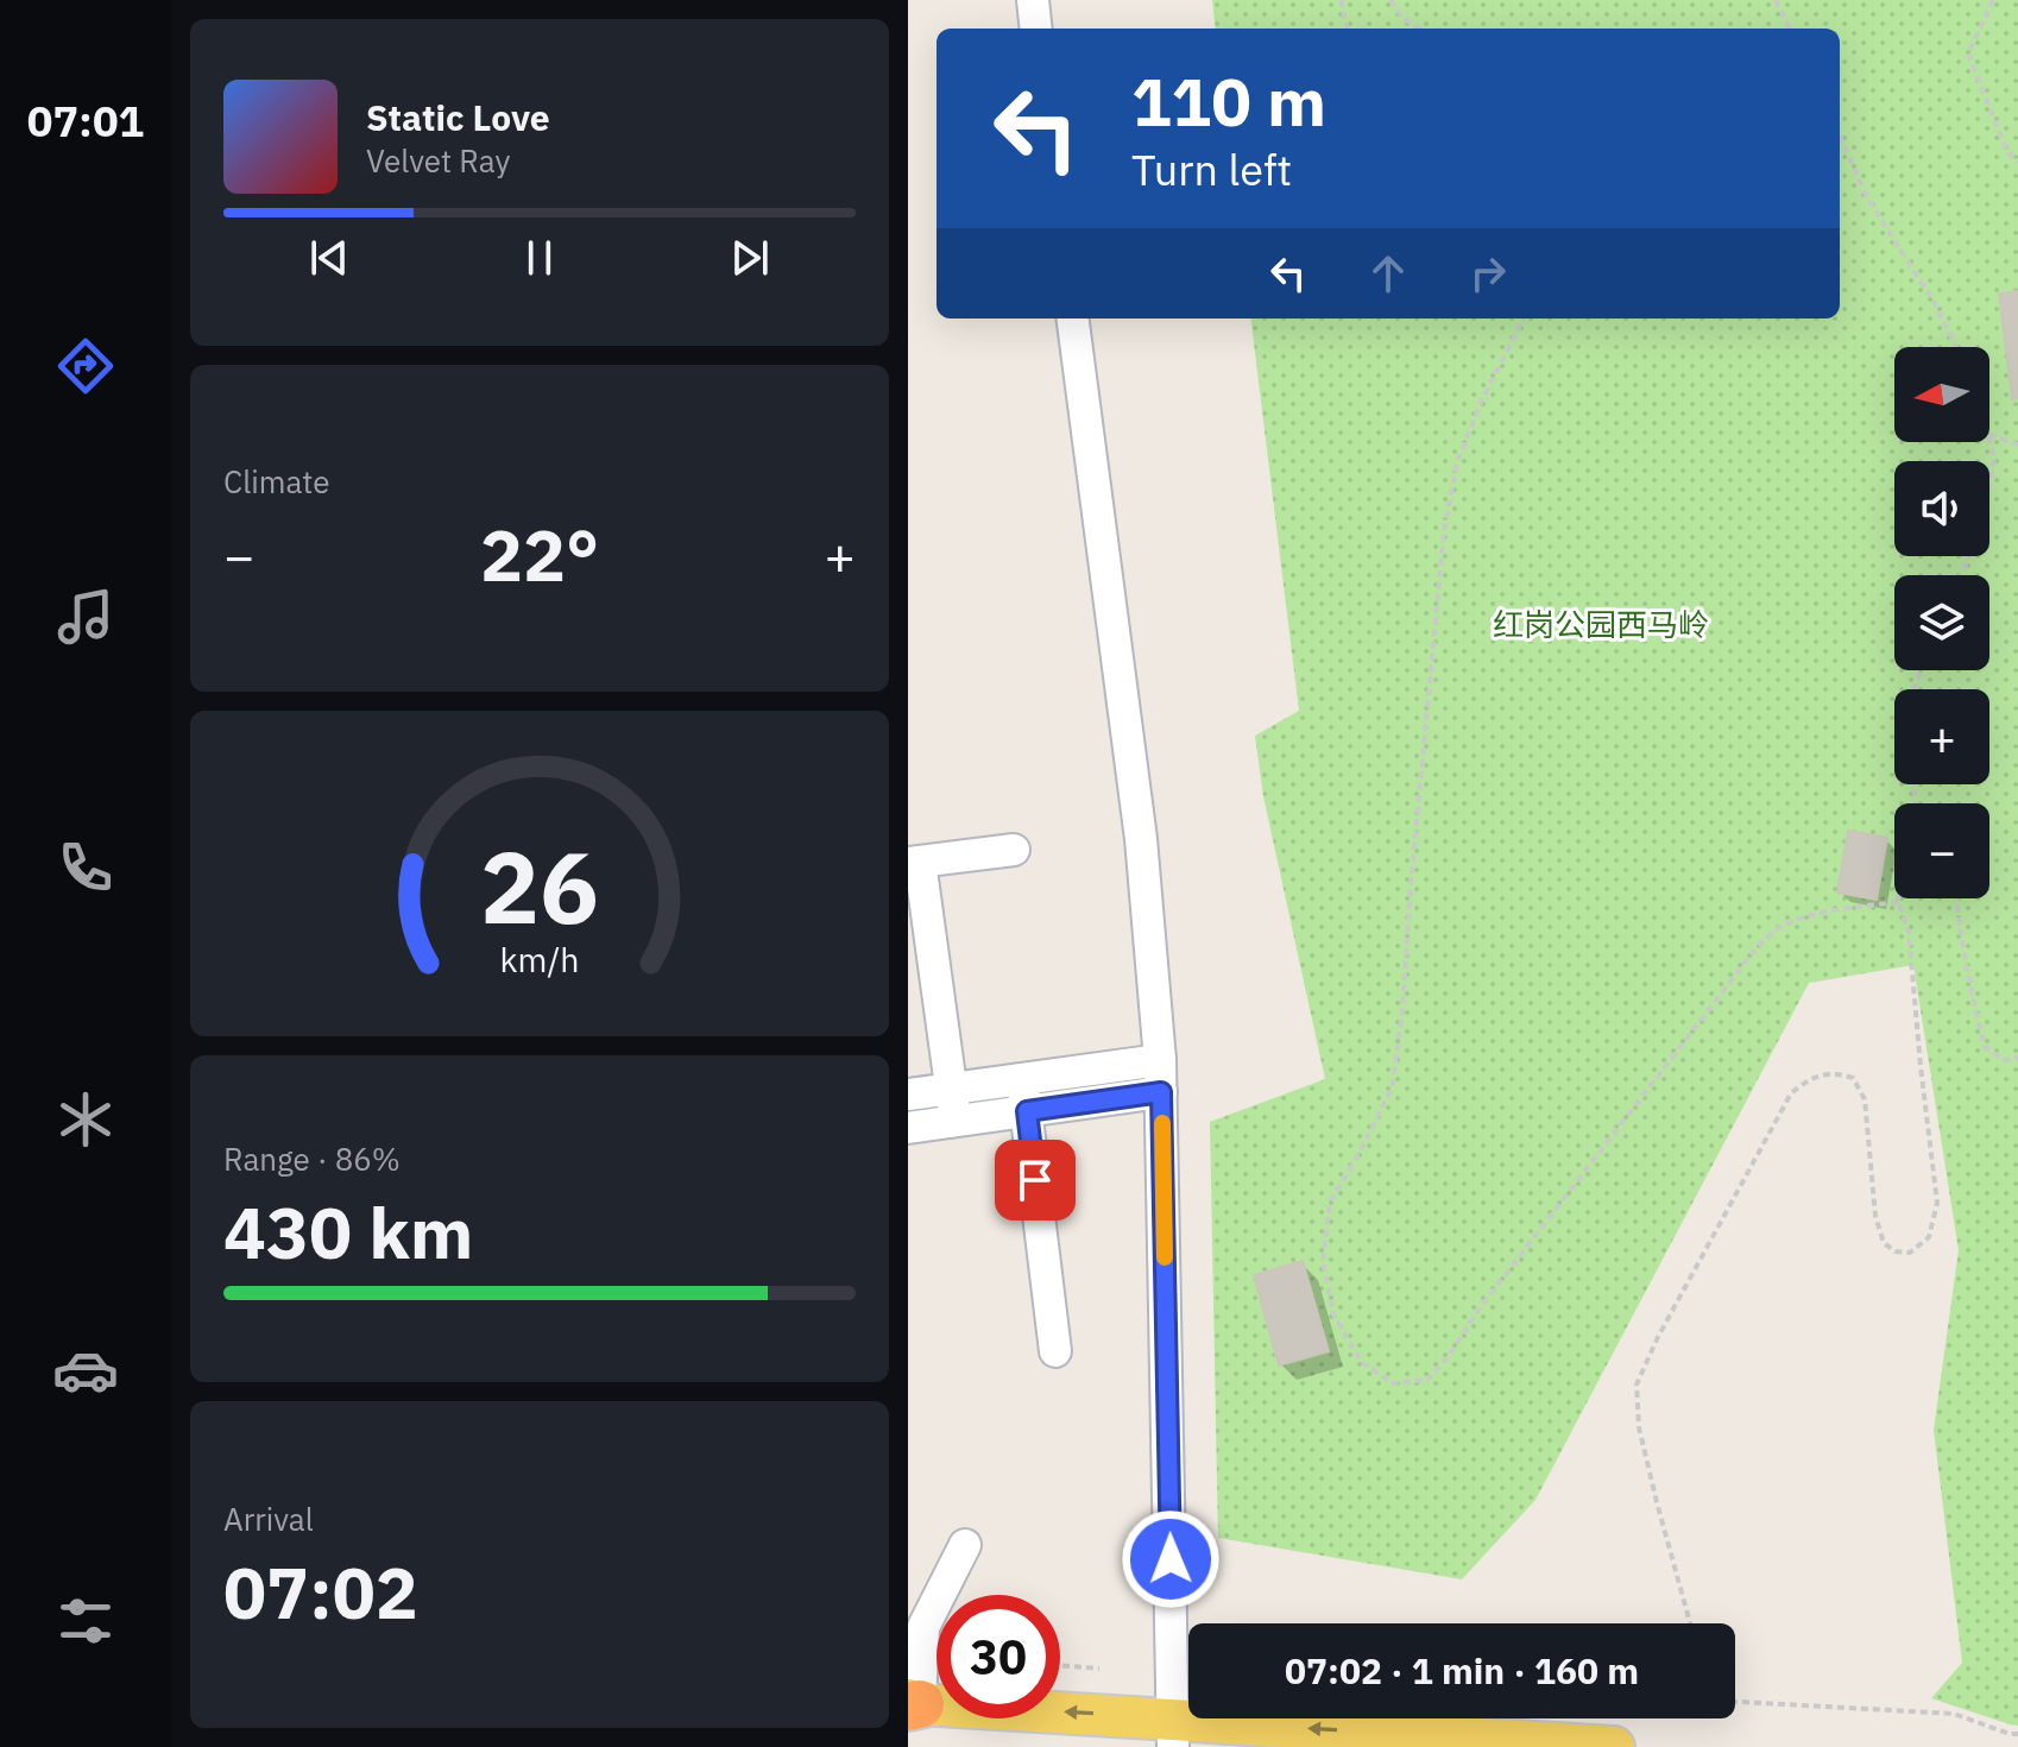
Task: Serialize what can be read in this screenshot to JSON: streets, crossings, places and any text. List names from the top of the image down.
{
  "parks": ["红岗公园西马岭"],
  "north": "left",
  "page": {
    "tabs": "07:01",
    "turn": ["110 m", "Turn left"],
    "song": ["Static Love", "Velvet Ray"],
    "map_buttons": ["+", "−"],
    "tile": [
      "Climate",
      ["Range · 86%", "430 km"],
      ["Arrival", "07:02"]
    ],
    "heat": ["−", "22°", "+"],
    "limit": "30",
    "trip": "07:02 · 1 min · 160 m",
    "gauge": ["26", "km/h"]
  }
}
